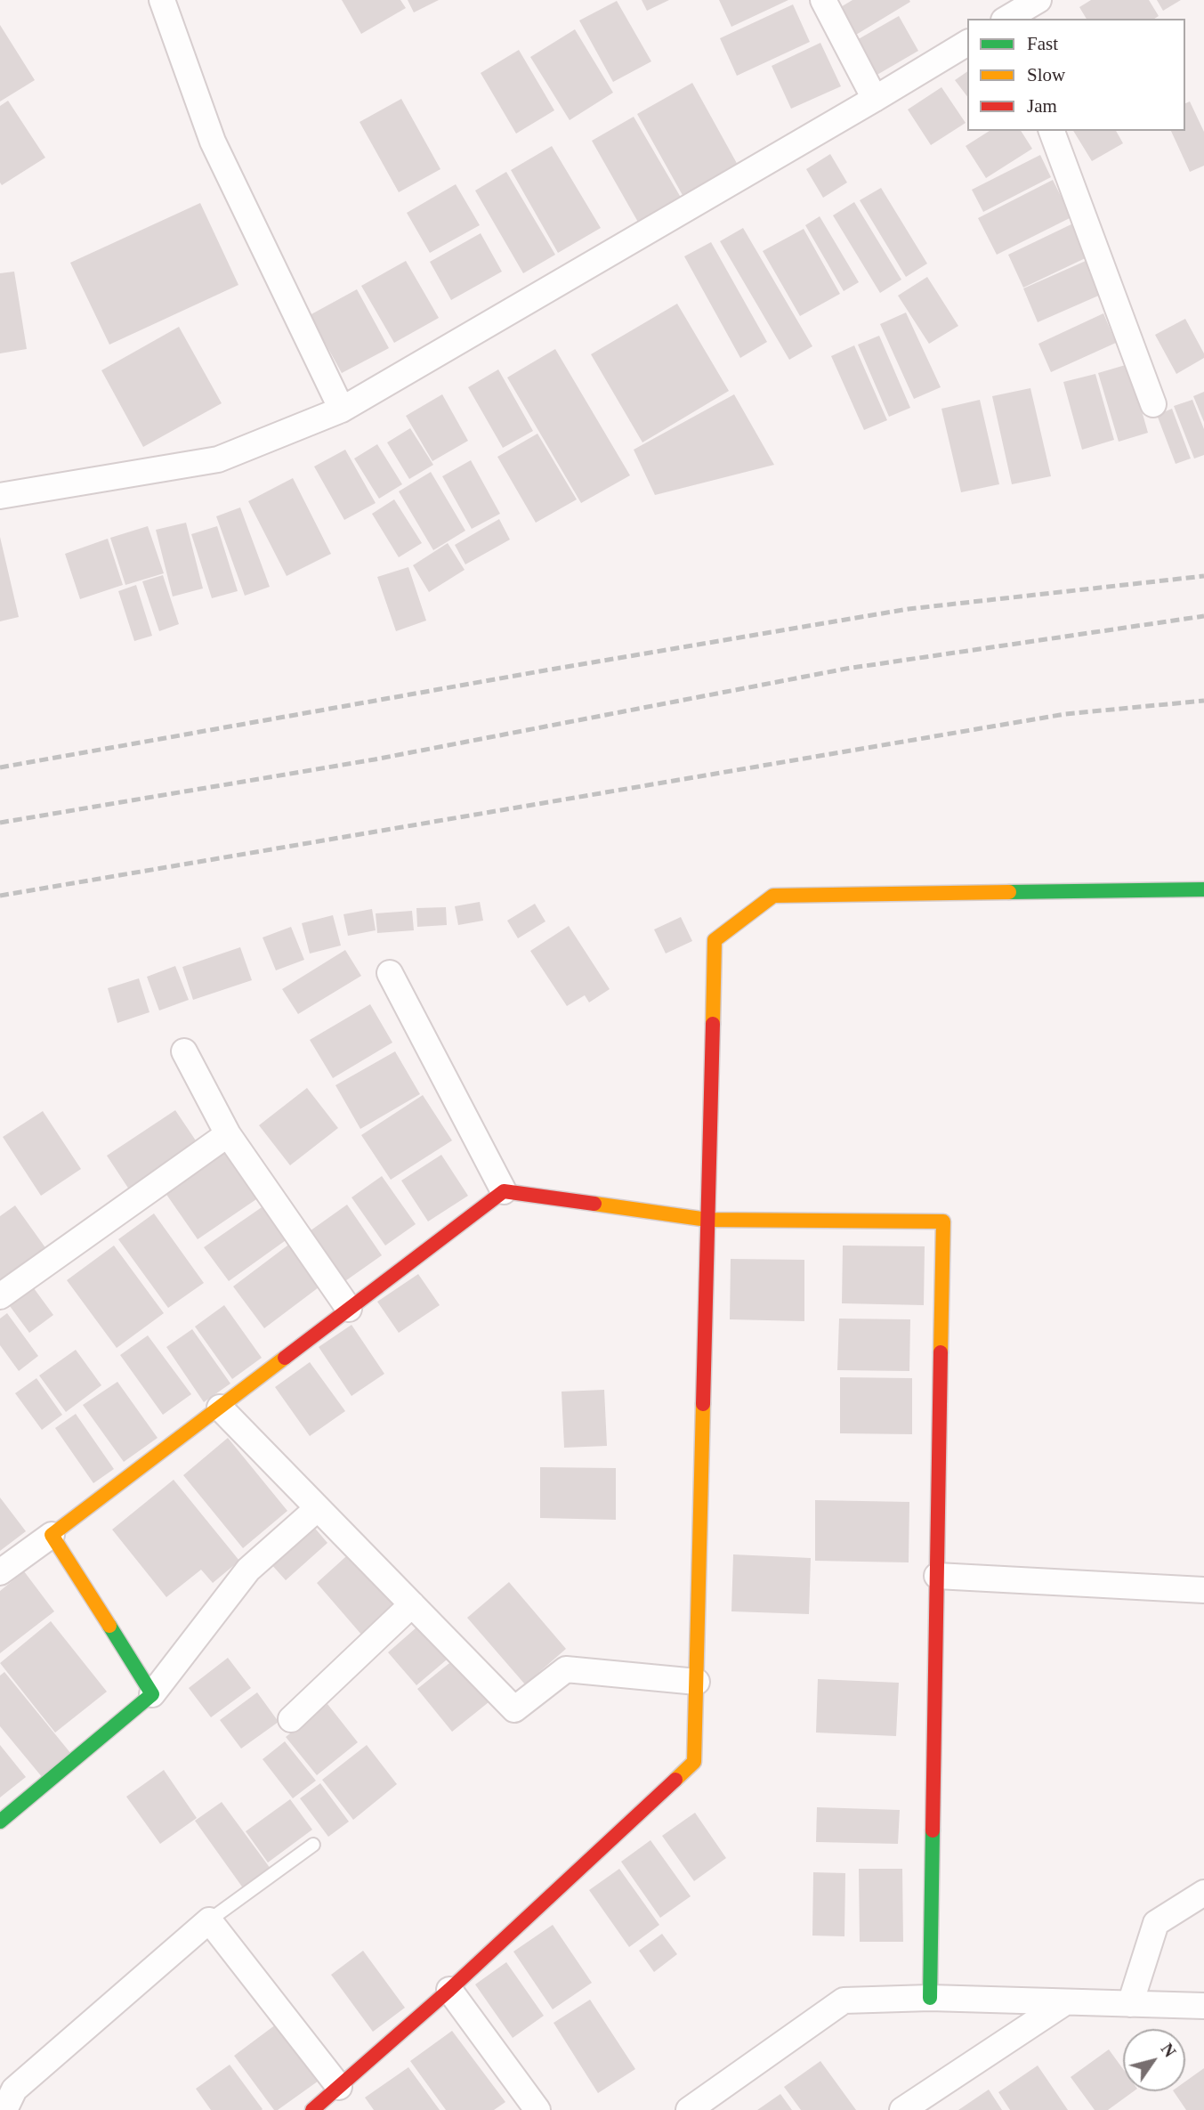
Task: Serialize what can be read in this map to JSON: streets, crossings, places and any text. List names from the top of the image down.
{
  "legend": ["Fast", "Slow", "Jam"],
  "north": "top right"
}
